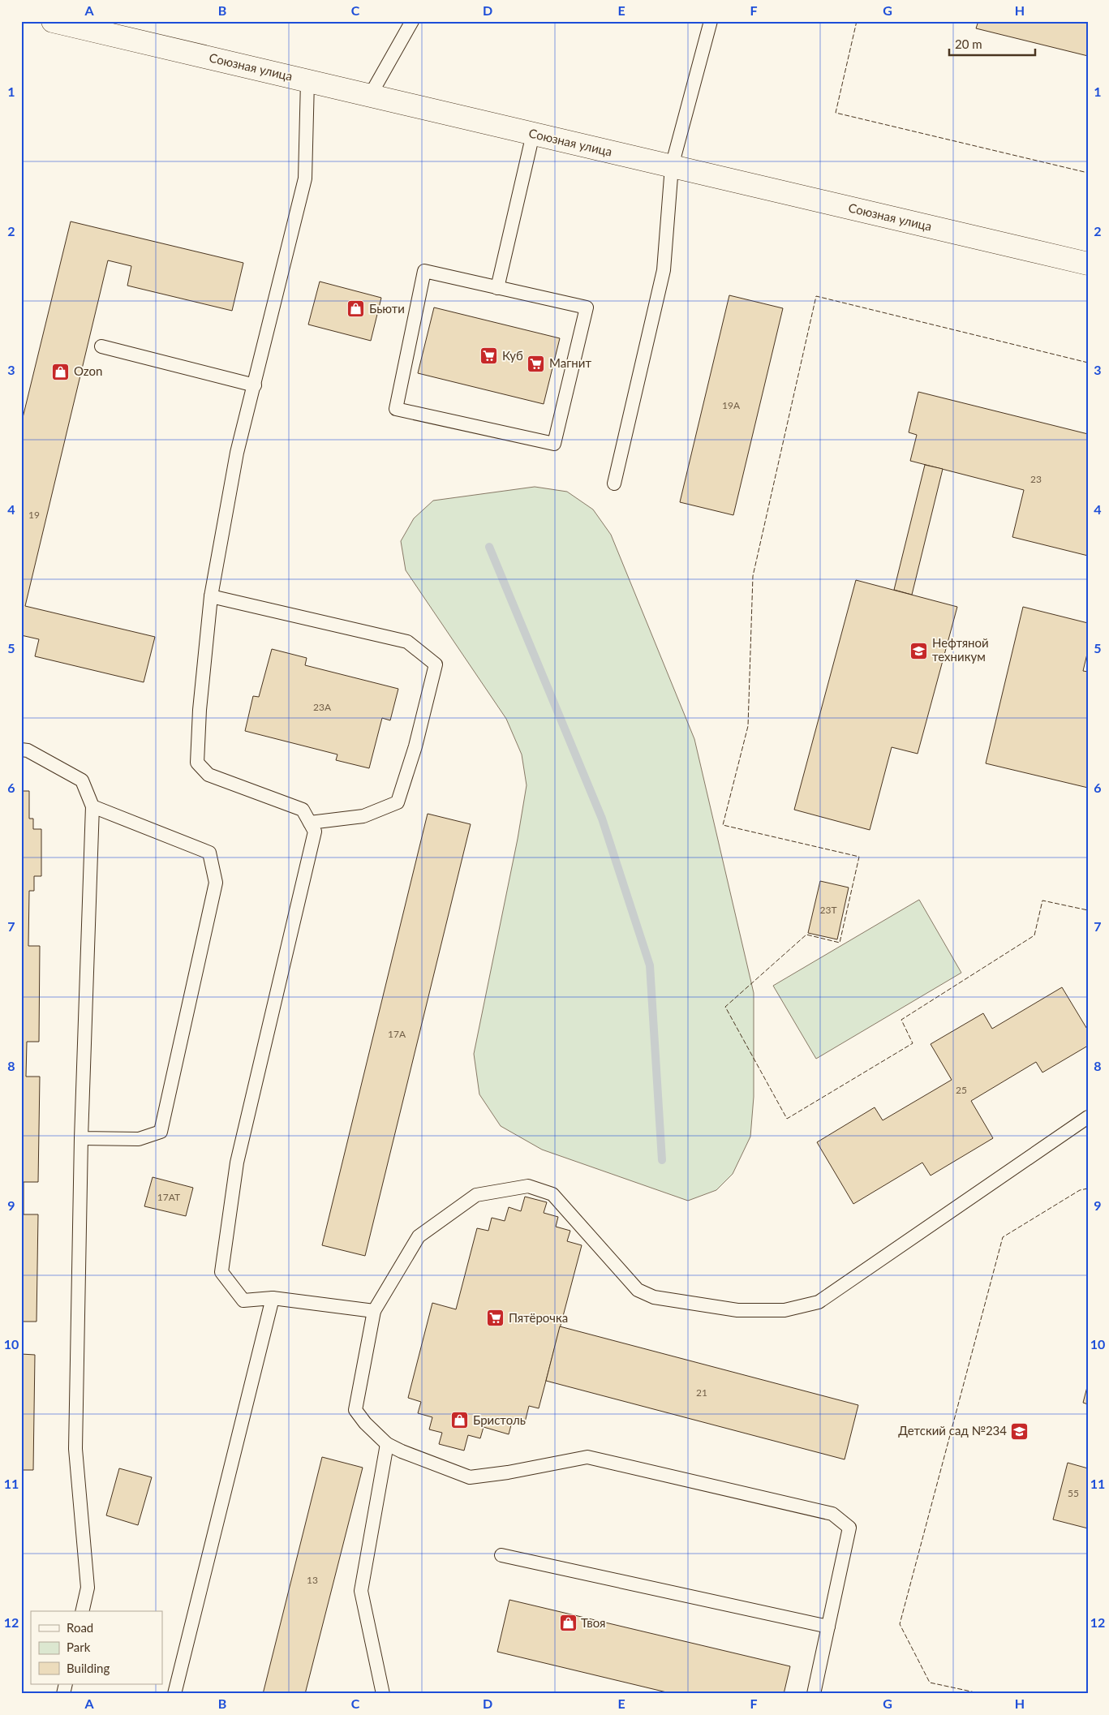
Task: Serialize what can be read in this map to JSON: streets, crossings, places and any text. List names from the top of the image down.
{
  "streets": {
    "main road": ["Союзная улица"]
  },
  "places": {
    "shop": [
      "Бьюти",
      "Ozon",
      "Бристоль",
      "Твоя"
    ],
    "supermarket": ["Куб", "Магнит", "Пятёрочка"],
    "school or university": ["Нефтяной техникум", "Детский сад №234"]
  },
  "house_numbers": [
    "19А",
    "23",
    "19",
    "23А",
    "23Т",
    "17А",
    "25",
    "17АТ",
    "21",
    "55",
    "13"
  ],
  "legend": ["Road", "Park", "Building"],
  "scale_bar": "20 m",
  "grid": {
    "columns": [
      "A",
      "B",
      "C",
      "D",
      "E",
      "F",
      "G",
      "H"
    ],
    "rows": [
      "1",
      "2",
      "3",
      "4",
      "5",
      "6",
      "7",
      "8",
      "9",
      "10",
      "11",
      "12"
    ]
  }
}
